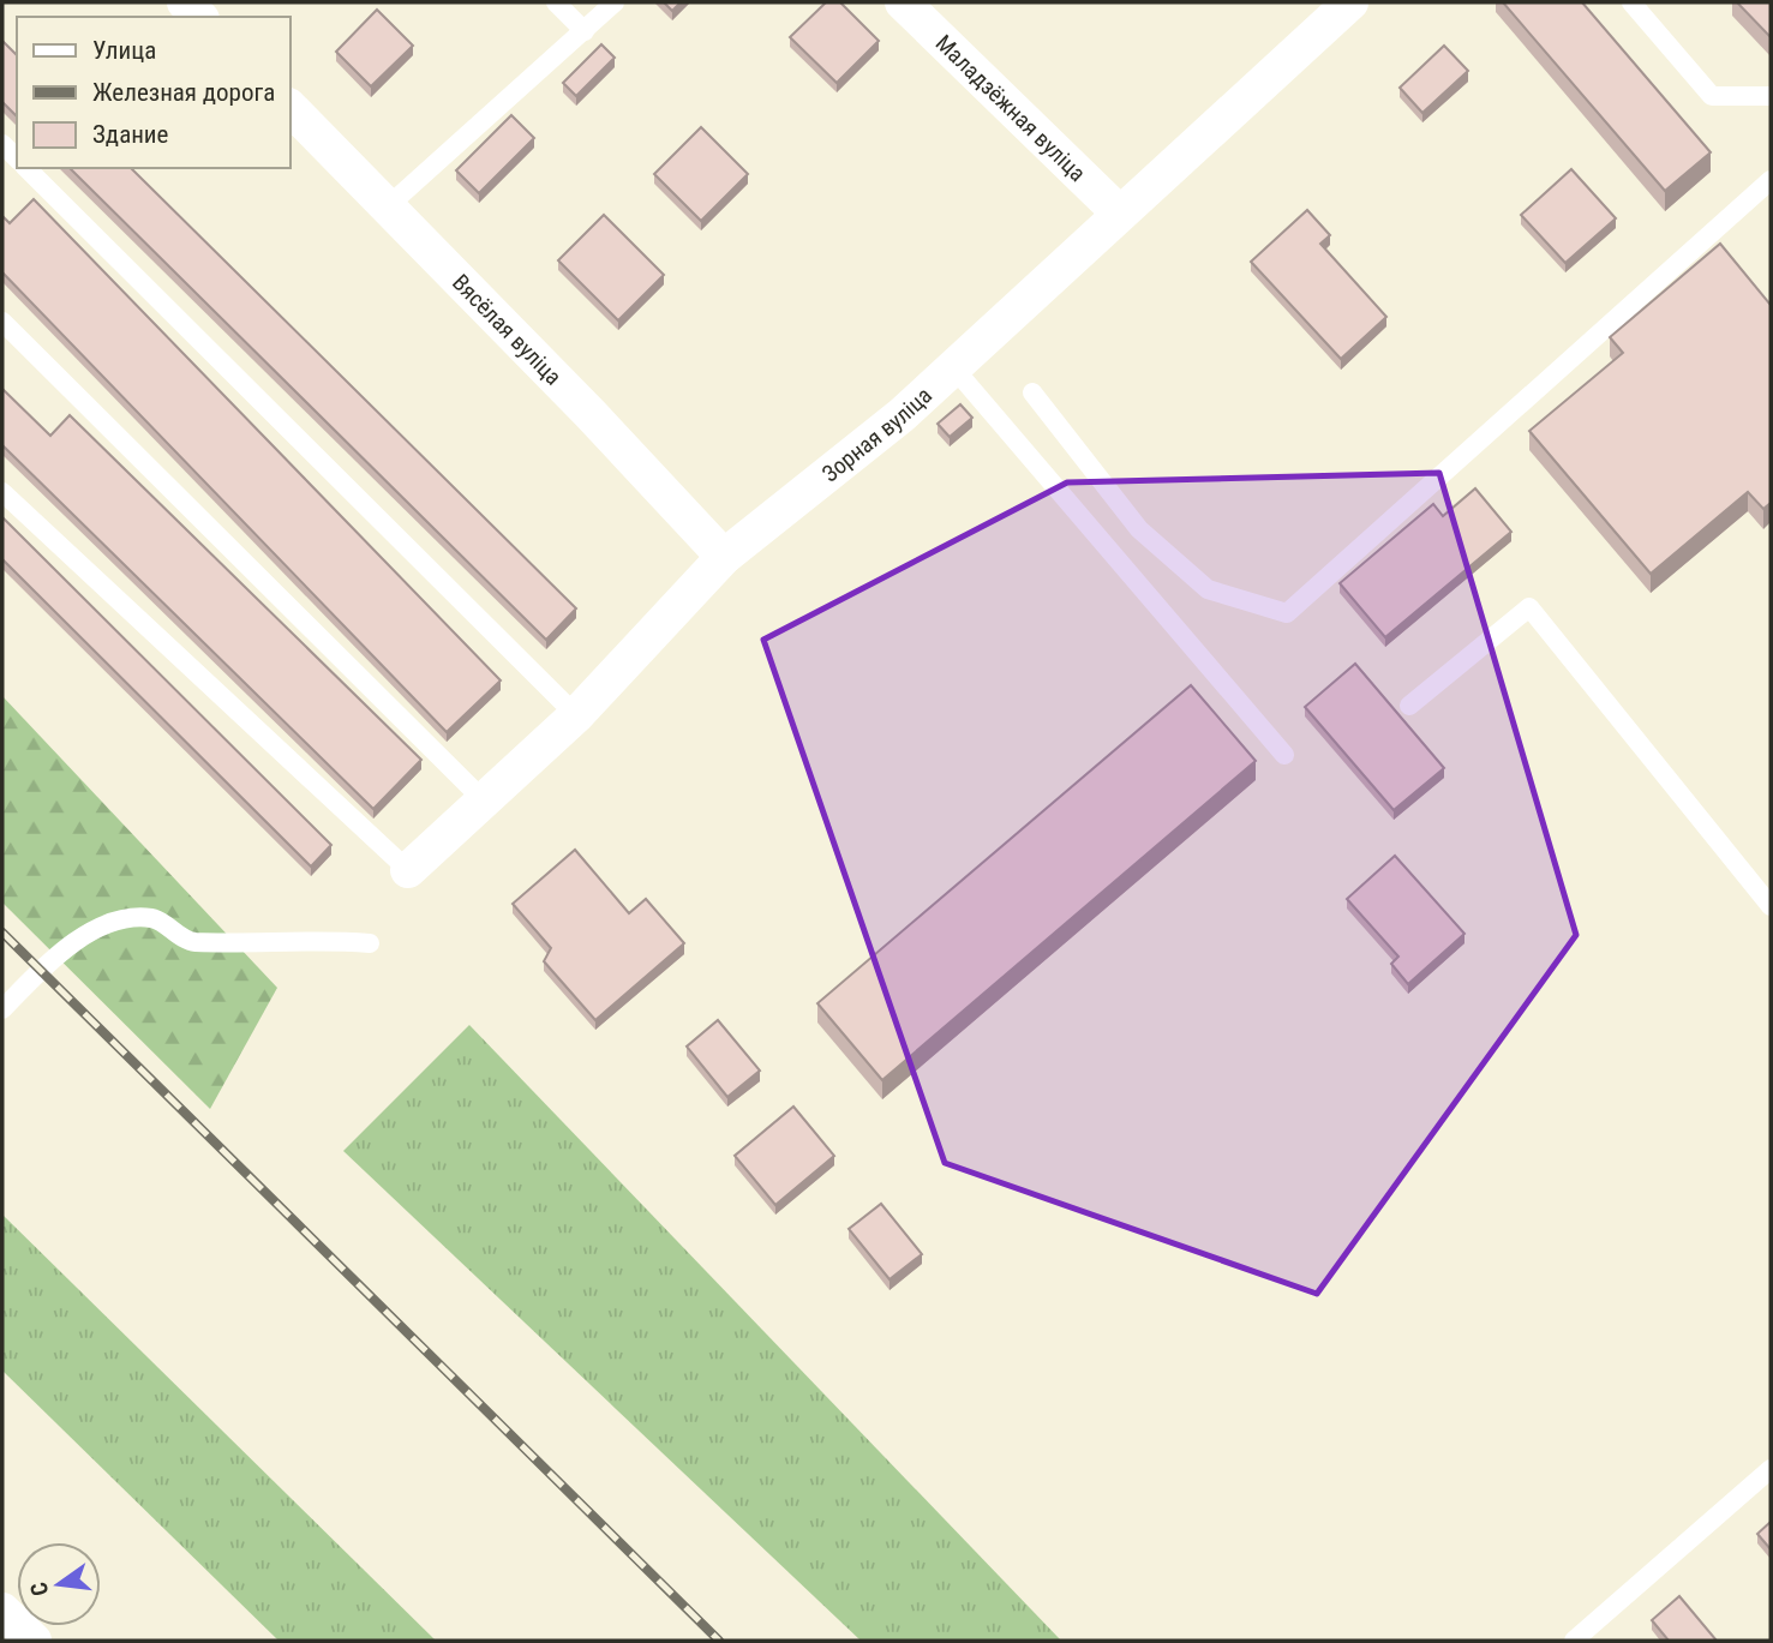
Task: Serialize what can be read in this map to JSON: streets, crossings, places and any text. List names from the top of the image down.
{
  "streets": {
    "street": ["Маладзёжная вуліца", "Вясёлая вуліца", "Зорная вуліца"]
  },
  "crossings": [
    ["Маладзёжная вуліца", "Зорная вуліца"],
    ["Вясёлая вуліца", "Зорная вуліца"]
  ],
  "legend": ["Улица", "Железная дорога", "Здание"],
  "north": "left"
}
